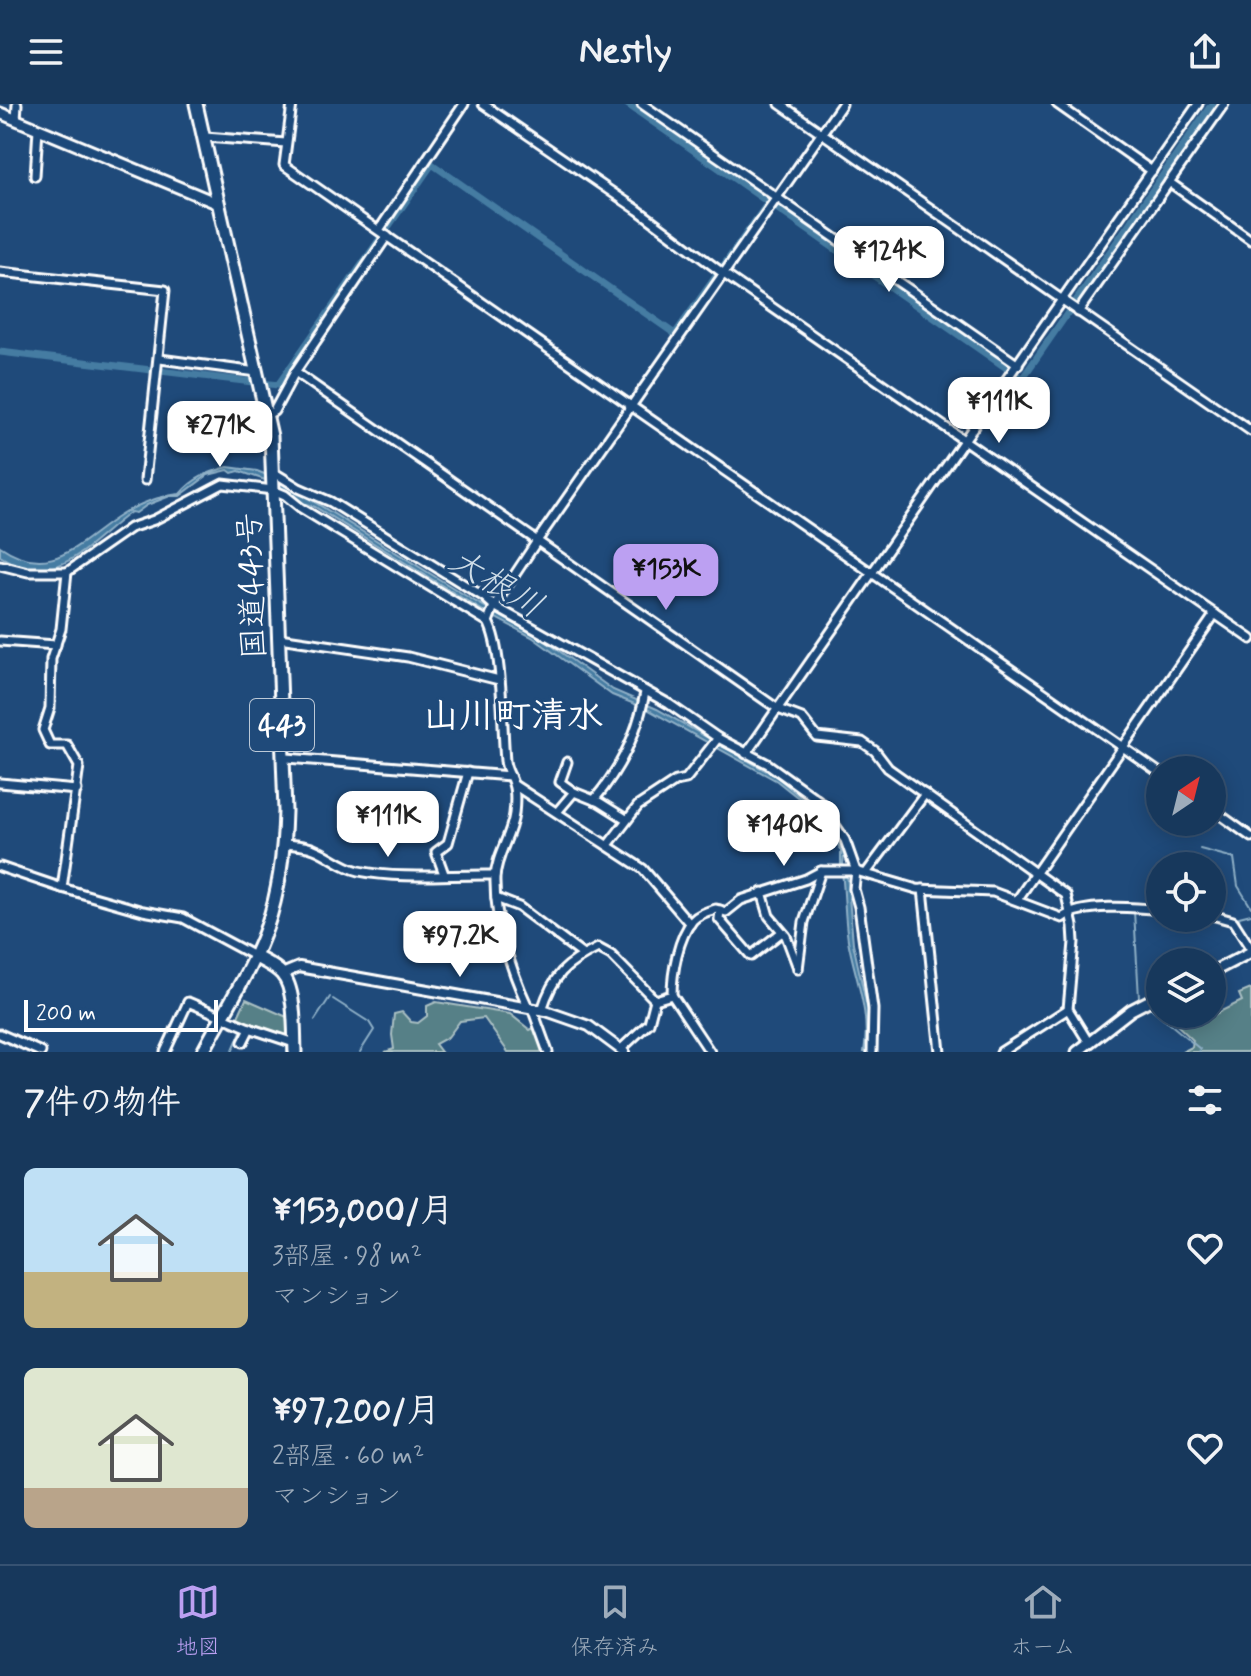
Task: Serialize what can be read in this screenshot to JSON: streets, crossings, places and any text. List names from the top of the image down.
{
  "streets": {
    "highway": ["国道443号", "443"]
  },
  "crossings": [
    ["国道443号", "443"]
  ],
  "districts": ["山川町清水"],
  "water": ["大根川"],
  "scale_bar": "200 m",
  "north": "top right",
  "page": {
    "header": "Nestly",
    "price": [
      "¥124K",
      "¥111K",
      "¥271K",
      "¥153K",
      "¥111K",
      "¥140K",
      "¥97.2K"
    ],
    "scale": "200 m",
    "heading": "7件の物件",
    "list": [
      {
        "name": "¥153,000/月",
        "note": "3部屋 · 98 m² · マンション"
      },
      {
        "name": "¥97,200/月",
        "note": "2部屋 · 60 m² · マンション"
      }
    ],
    "tabs": ["地図", "保存済み", "ホーム"]
  }
}
